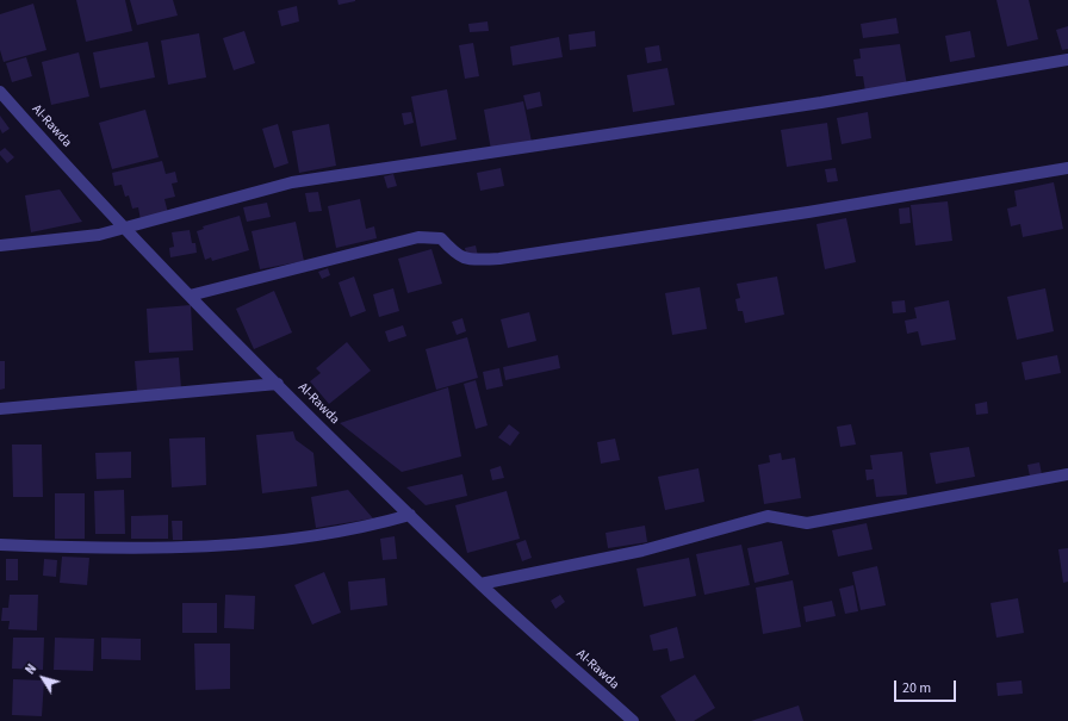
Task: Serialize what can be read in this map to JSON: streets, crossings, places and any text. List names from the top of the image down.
{
  "streets": {
    "street": ["Al-Rawda"]
  },
  "scale_bar": "20 m",
  "north": "top left"
}
